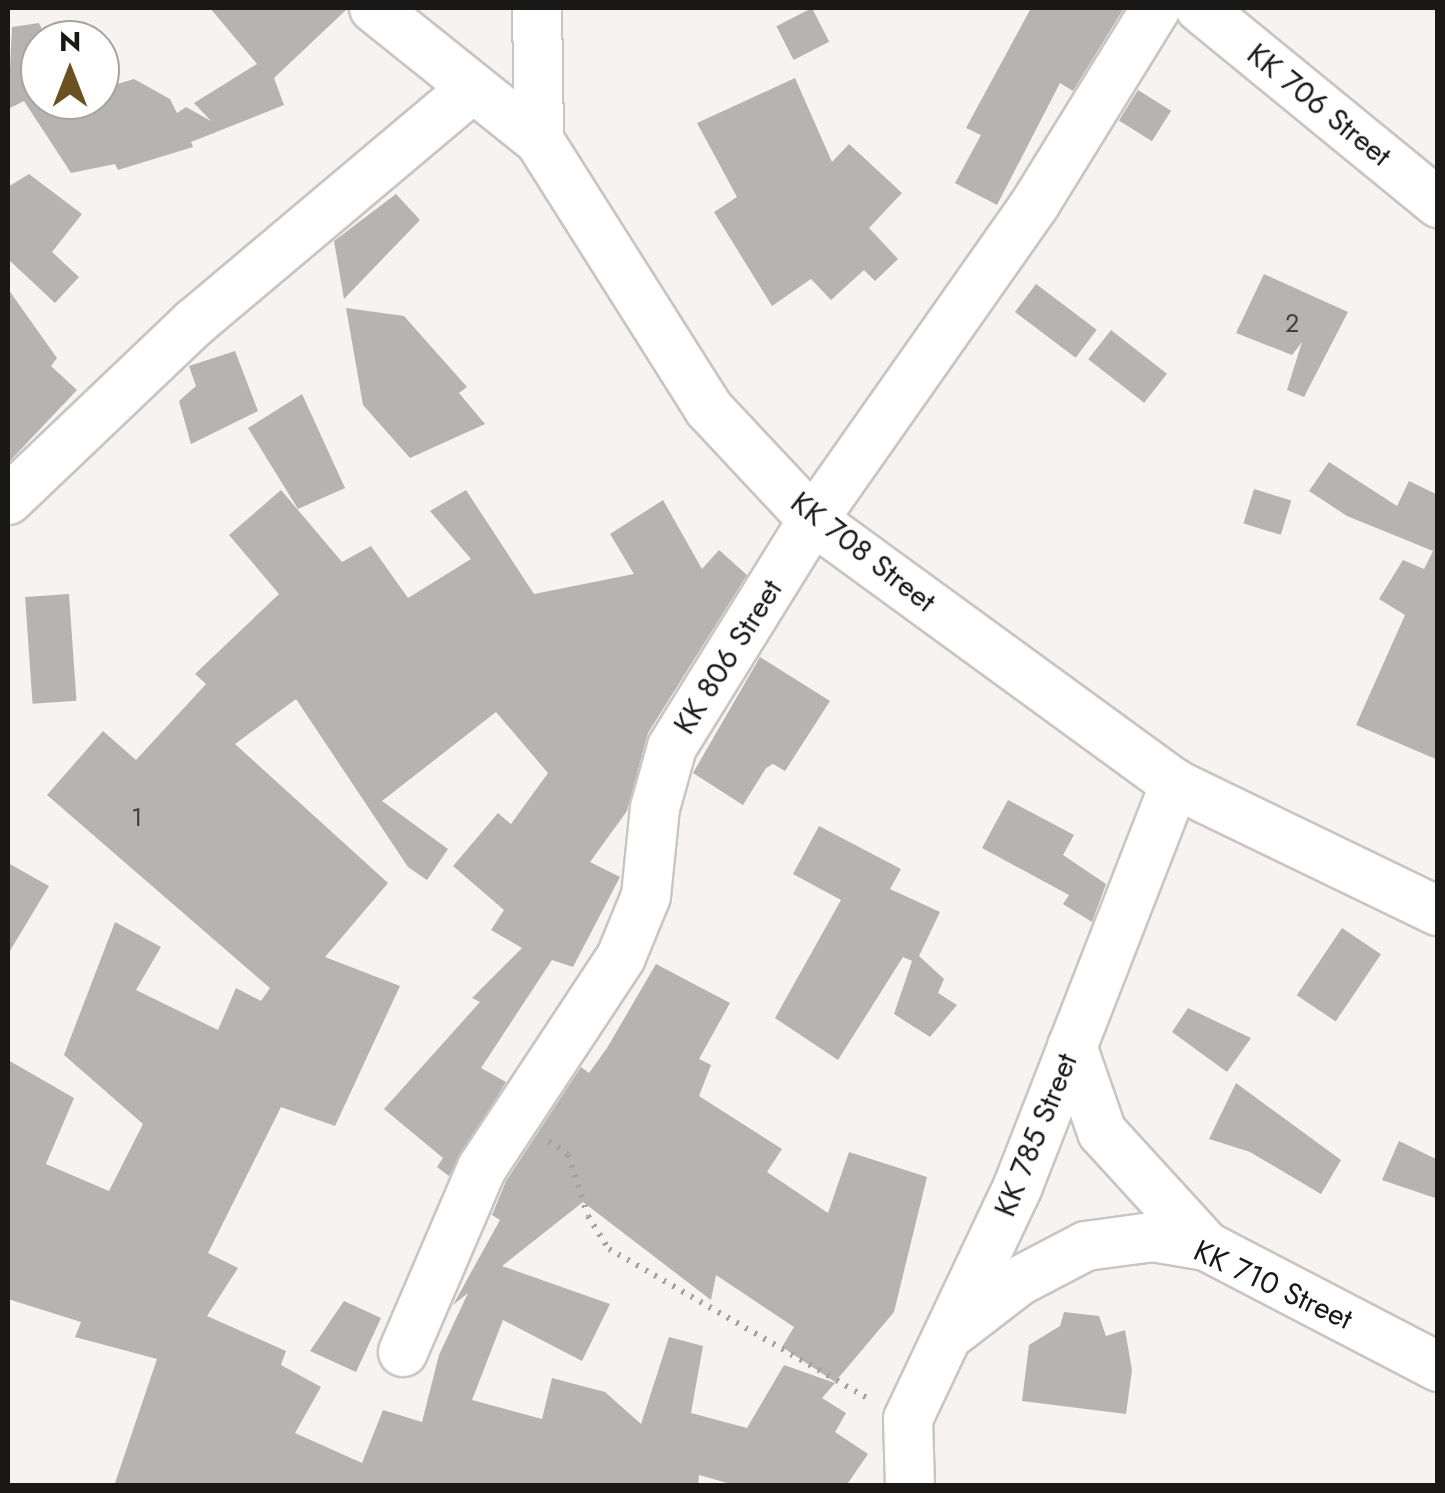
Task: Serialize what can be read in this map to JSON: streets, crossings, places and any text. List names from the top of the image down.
{
  "streets": {
    "street": [
      "KK 706 Street",
      "KK 708 Street",
      "KK 806 Street",
      "KK 785 Street",
      "KK 710 Street"
    ]
  },
  "crossings": [
    ["KK 708 Street", "KK 806 Street"],
    ["KK 708 Street", "KK 785 Street"],
    ["KK 785 Street", "KK 710 Street"]
  ],
  "house_numbers": ["2", "1"],
  "north": "top"
}
